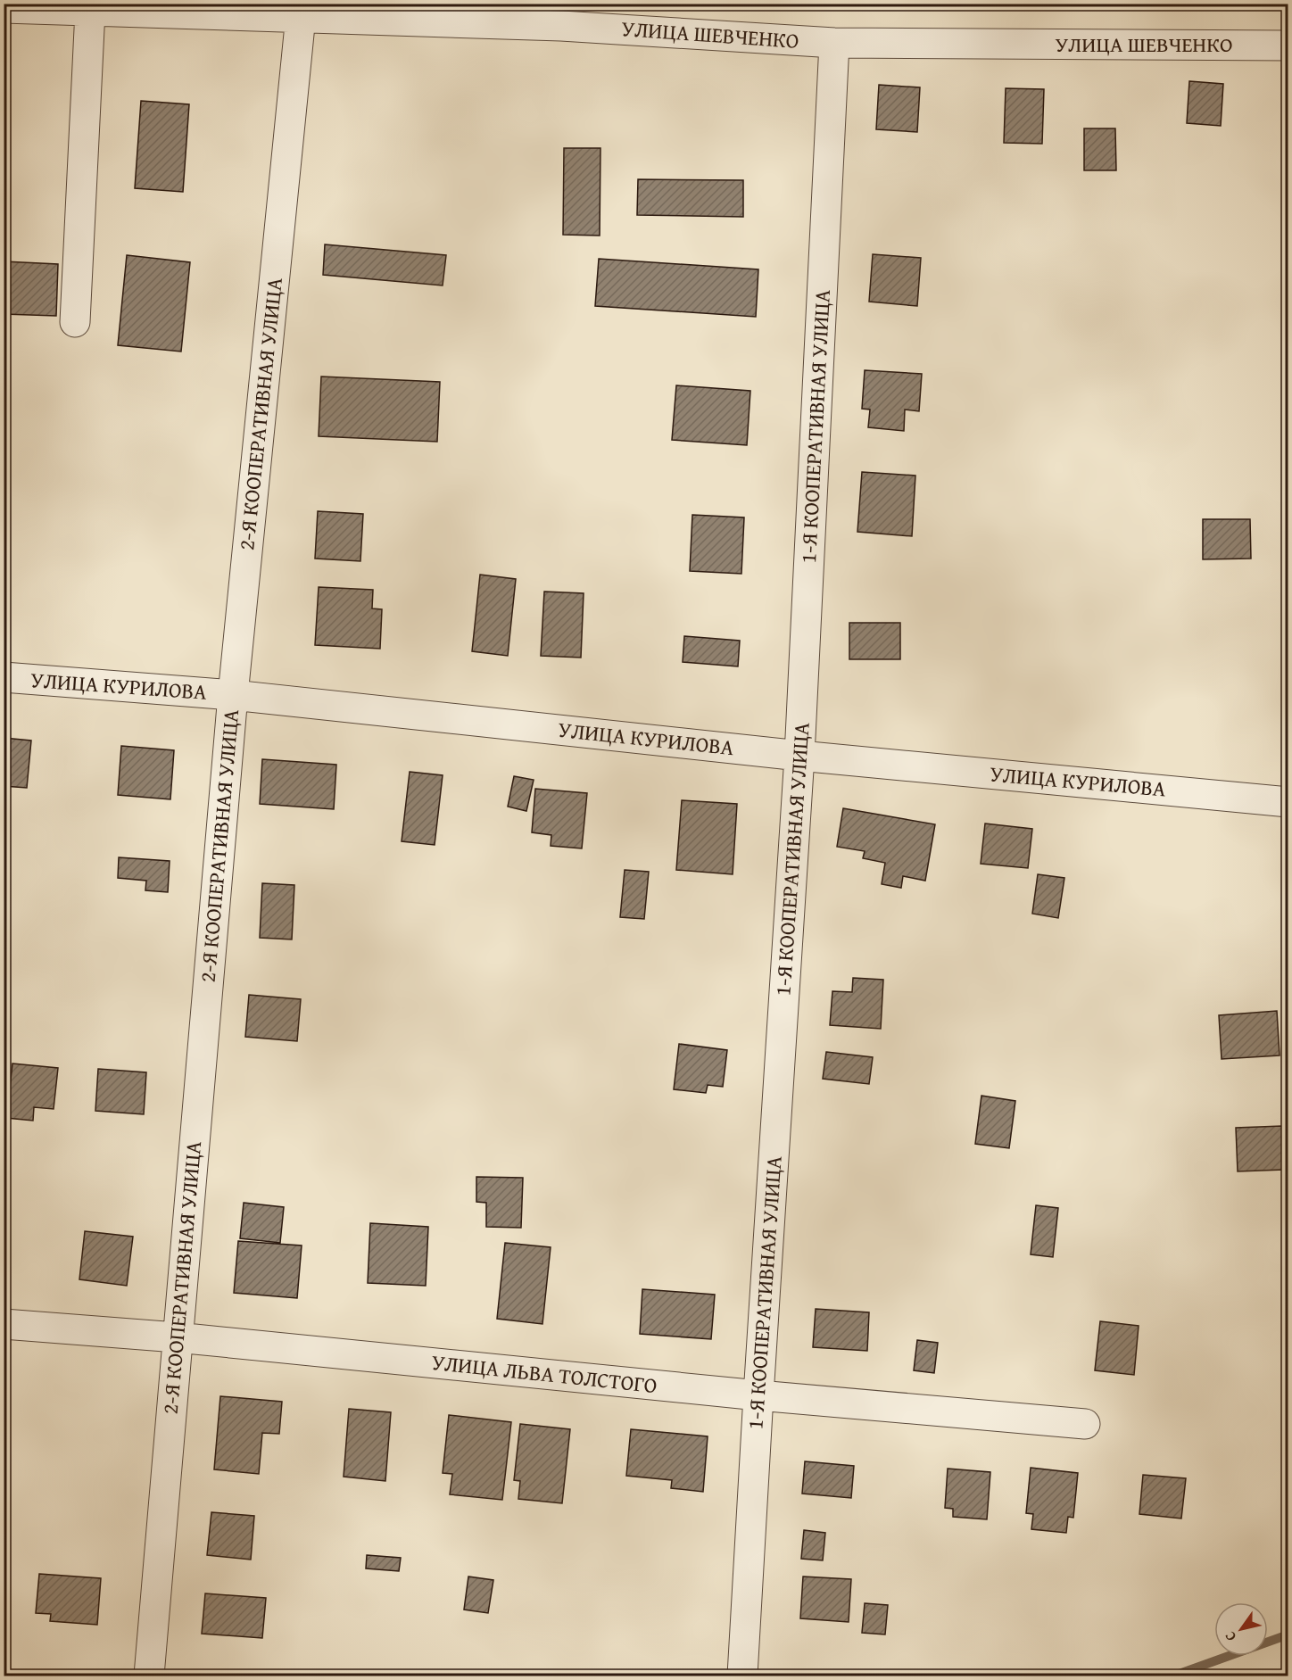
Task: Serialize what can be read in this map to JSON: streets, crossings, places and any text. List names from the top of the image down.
{
  "streets": {
    "street": [
      "УЛИЦА ШЕВЧЕНКО",
      "2-Я КООПЕРАТИВНАЯ УЛИЦА",
      "1-Я КООПЕРАТИВНАЯ УЛИЦА",
      "УЛИЦА КУРИЛОВА",
      "УЛИЦА ЛЬВА ТОЛСТОГО"
    ]
  },
  "crossings": [
    ["УЛИЦА ШЕВЧЕНКО", "2-Я КООПЕРАТИВНАЯ УЛИЦА"],
    ["УЛИЦА ШЕВЧЕНКО", "1-Я КООПЕРАТИВНАЯ УЛИЦА"],
    ["2-Я КООПЕРАТИВНАЯ УЛИЦА", "УЛИЦА КУРИЛОВА"],
    ["2-Я КООПЕРАТИВНАЯ УЛИЦА", "УЛИЦА ЛЬВА ТОЛСТОГО"],
    ["1-Я КООПЕРАТИВНАЯ УЛИЦА", "УЛИЦА КУРИЛОВА"],
    ["1-Я КООПЕРАТИВНАЯ УЛИЦА", "УЛИЦА ЛЬВА ТОЛСТОГО"]
  ],
  "north": "bottom left"
}
